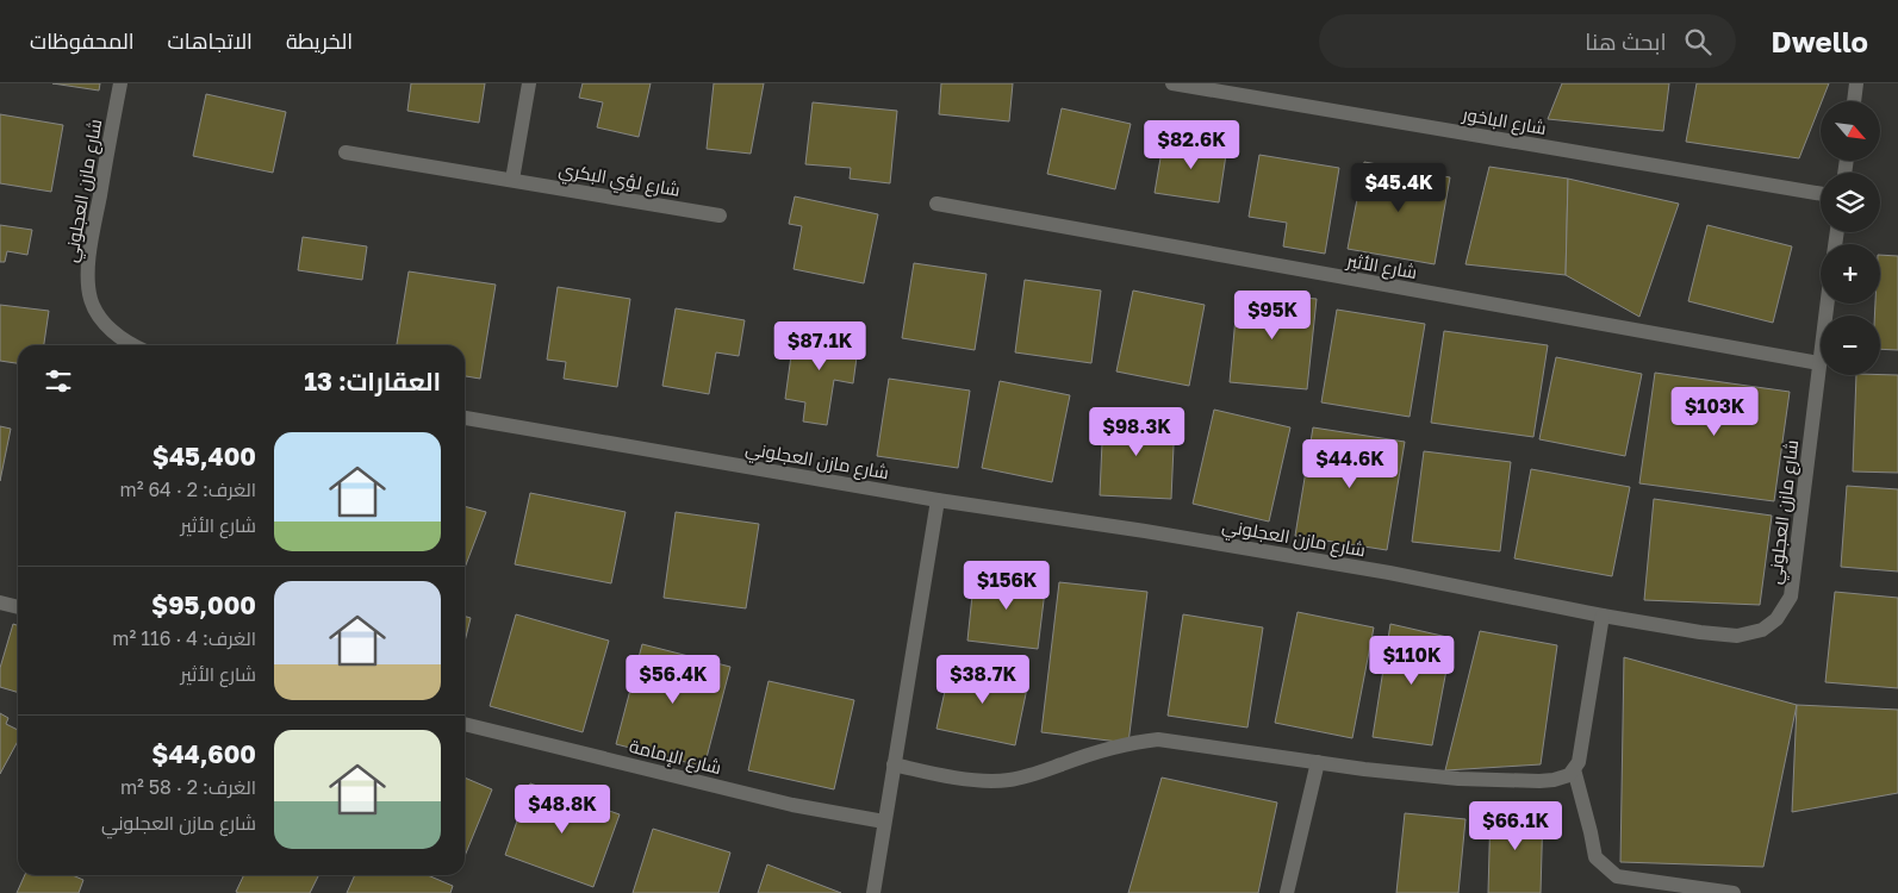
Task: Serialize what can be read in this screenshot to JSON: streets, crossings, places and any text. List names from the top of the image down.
{
  "streets": {
    "street": [
      "شارع الباخور",
      "شارع لؤي البكري",
      "شارع مازن العجلوني",
      "شارع الأثير",
      "شارع الإمامة"
    ]
  },
  "crossings": [
    ["شارع مازن العجلوني", "شارع الأثير"]
  ],
  "north": "bottom right",
  "page": {
    "header": "Dwello",
    "search": "ابحث هنا",
    "nav": ["الخريطة", "الاتجاهات", "المحفوظات"],
    "map_buttons": ["+", "−"],
    "price": [
      "$82.6K",
      "$45.4K",
      "$95K",
      "$87.1K",
      "$103K",
      "$98.3K",
      "$44.6K",
      "$156K",
      "$110K",
      "$56.4K",
      "$38.7K",
      "$48.8K",
      "$66.1K"
    ],
    "heading": "العقارات: 13",
    "list": [
      {
        "name": "$45,400",
        "note": "الغرف: 2 · 64 m² · شارع الأثير"
      },
      {
        "name": "$95,000",
        "note": "الغرف: 4 · 116 m² · شارع الأثير"
      },
      {
        "name": "$44,600",
        "note": "الغرف: 2 · 58 m² · شارع مازن العجلوني"
      }
    ]
  }
}
